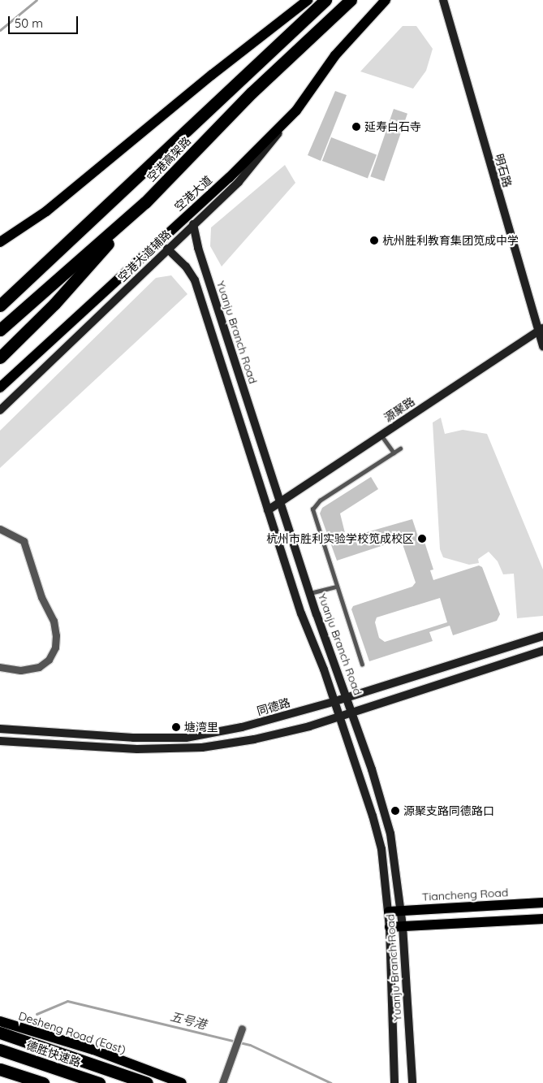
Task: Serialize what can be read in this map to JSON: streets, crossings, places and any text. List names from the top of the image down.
{
  "streets": {
    "highway": ["空港高架路", "德胜快速路"],
    "main road": ["空港大道", "Tiancheng Road", "Desheng Road (East)"],
    "street": [
      "明石路",
      "空港大道辅路",
      "Yuanju Branch Road",
      "源聚路",
      "同德路"
    ]
  },
  "crossings": [
    ["明石路", "源聚路"],
    ["空港大道", "空港大道辅路"],
    ["空港大道辅路", "Yuanju Branch Road"],
    ["Yuanju Branch Road", "源聚路"],
    ["Yuanju Branch Road", "同德路"],
    ["Yuanju Branch Road", "Tiancheng Road"]
  ],
  "water": ["五号港"],
  "places": [
    "延寿白石寺",
    "杭州胜利教育集团笕成中学",
    "杭州市胜利实验学校笕成校区",
    "塘湾里",
    "源聚支路同德路口"
  ],
  "scale_bar": "50 m"
}
